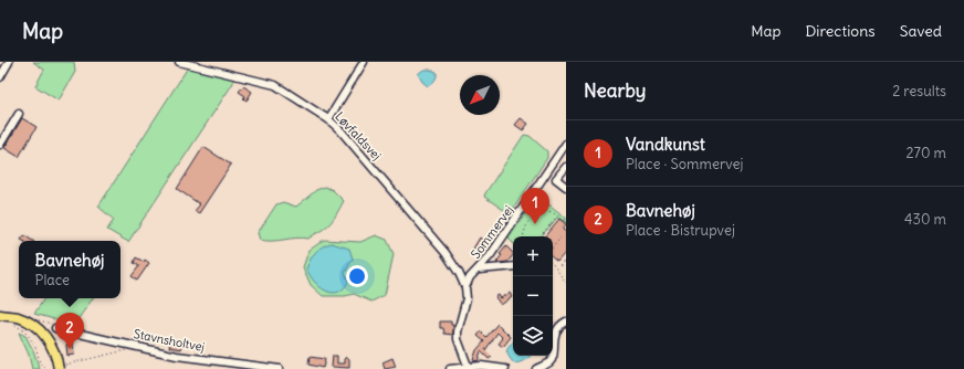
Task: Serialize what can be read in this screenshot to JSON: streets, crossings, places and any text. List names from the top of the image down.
{
  "streets": {
    "street": ["Løvfaldsvej", "Sommervej", "Stavnsholtvej"]
  },
  "crossings": [
    ["Løvfaldsvej", "Sommervej"]
  ],
  "north": "bottom left",
  "page": {
    "header": "Map",
    "nav": ["Map", "Directions", "Saved"],
    "heading": ["Nearby", "2 results"],
    "list": [
      {
        "mark": "1",
        "name": "Vandkunst",
        "note": "Place · Sommervej",
        "value": "270 m"
      },
      {
        "mark": "2",
        "name": "Bavnehøj",
        "note": "Place · Bistrupvej",
        "value": "430 m"
      }
    ],
    "pins": ["1", "2"],
    "map_buttons": ["+", "−"],
    "popup": ["Bavnehøj", "Place"]
  }
}
